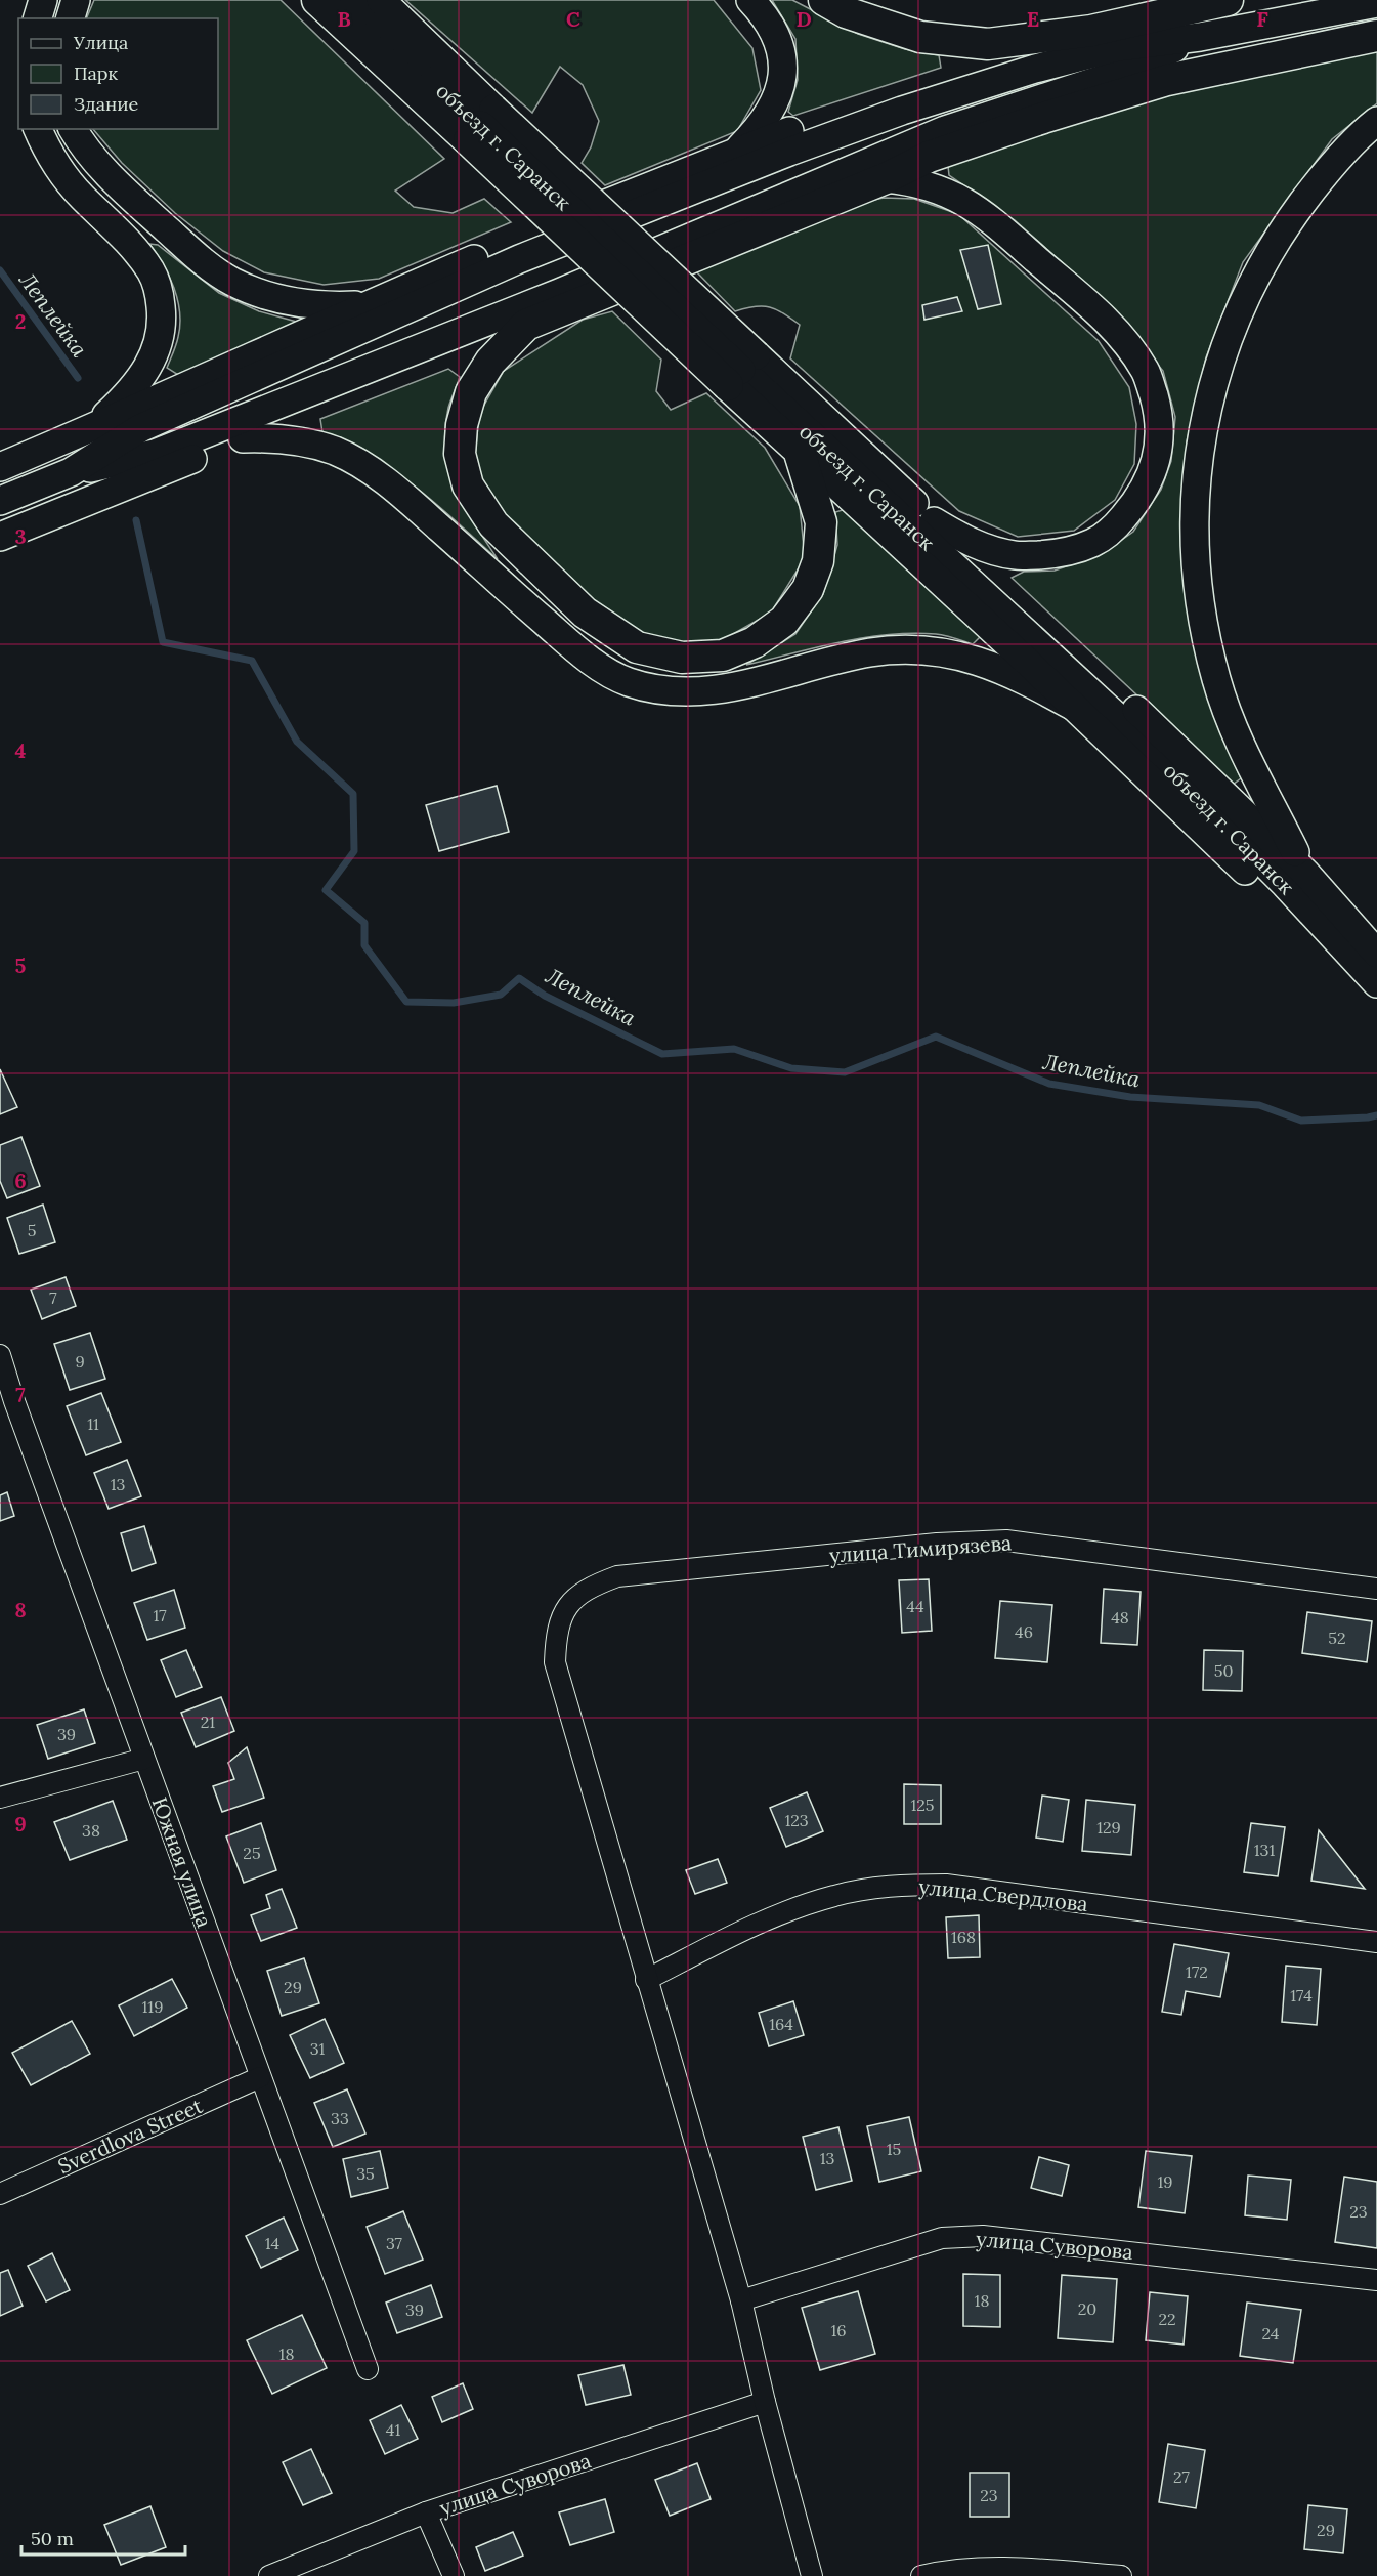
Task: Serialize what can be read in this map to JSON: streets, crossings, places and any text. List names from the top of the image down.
{
  "streets": {
    "main road": ["объезд г. Саранск"],
    "street": [
      "улица Тимирязева",
      "Южная улица",
      "улица Свердлова",
      "Sverdlova Street",
      "улица Суворова"
    ]
  },
  "crossings": [
    ["улица Тимирязева", "улица Свердлова"],
    ["улица Тимирязева", "улица Суворова"],
    ["Южная улица", "Sverdlova Street"]
  ],
  "water": ["Леплейка"],
  "house_numbers": [
    "5",
    "7",
    "9",
    "11",
    "13",
    "44",
    "17",
    "48",
    "46",
    "52",
    "50",
    "21",
    "39",
    "125",
    "123",
    "129",
    "38",
    "131",
    "25",
    "168",
    "172",
    "29",
    "174",
    "119",
    "164",
    "31",
    "33",
    "15",
    "13",
    "35",
    "19",
    "23",
    "14",
    "37",
    "18",
    "20",
    "39",
    "22",
    "16",
    "24",
    "18",
    "41",
    "27",
    "23",
    "29"
  ],
  "legend": ["Улица", "Парк", "Здание"],
  "scale_bar": "50 m",
  "grid": {
    "columns": [
      "B",
      "C",
      "D",
      "E",
      "F"
    ],
    "rows": [
      "2",
      "3",
      "4",
      "5",
      "6",
      "7",
      "8",
      "9"
    ]
  }
}
